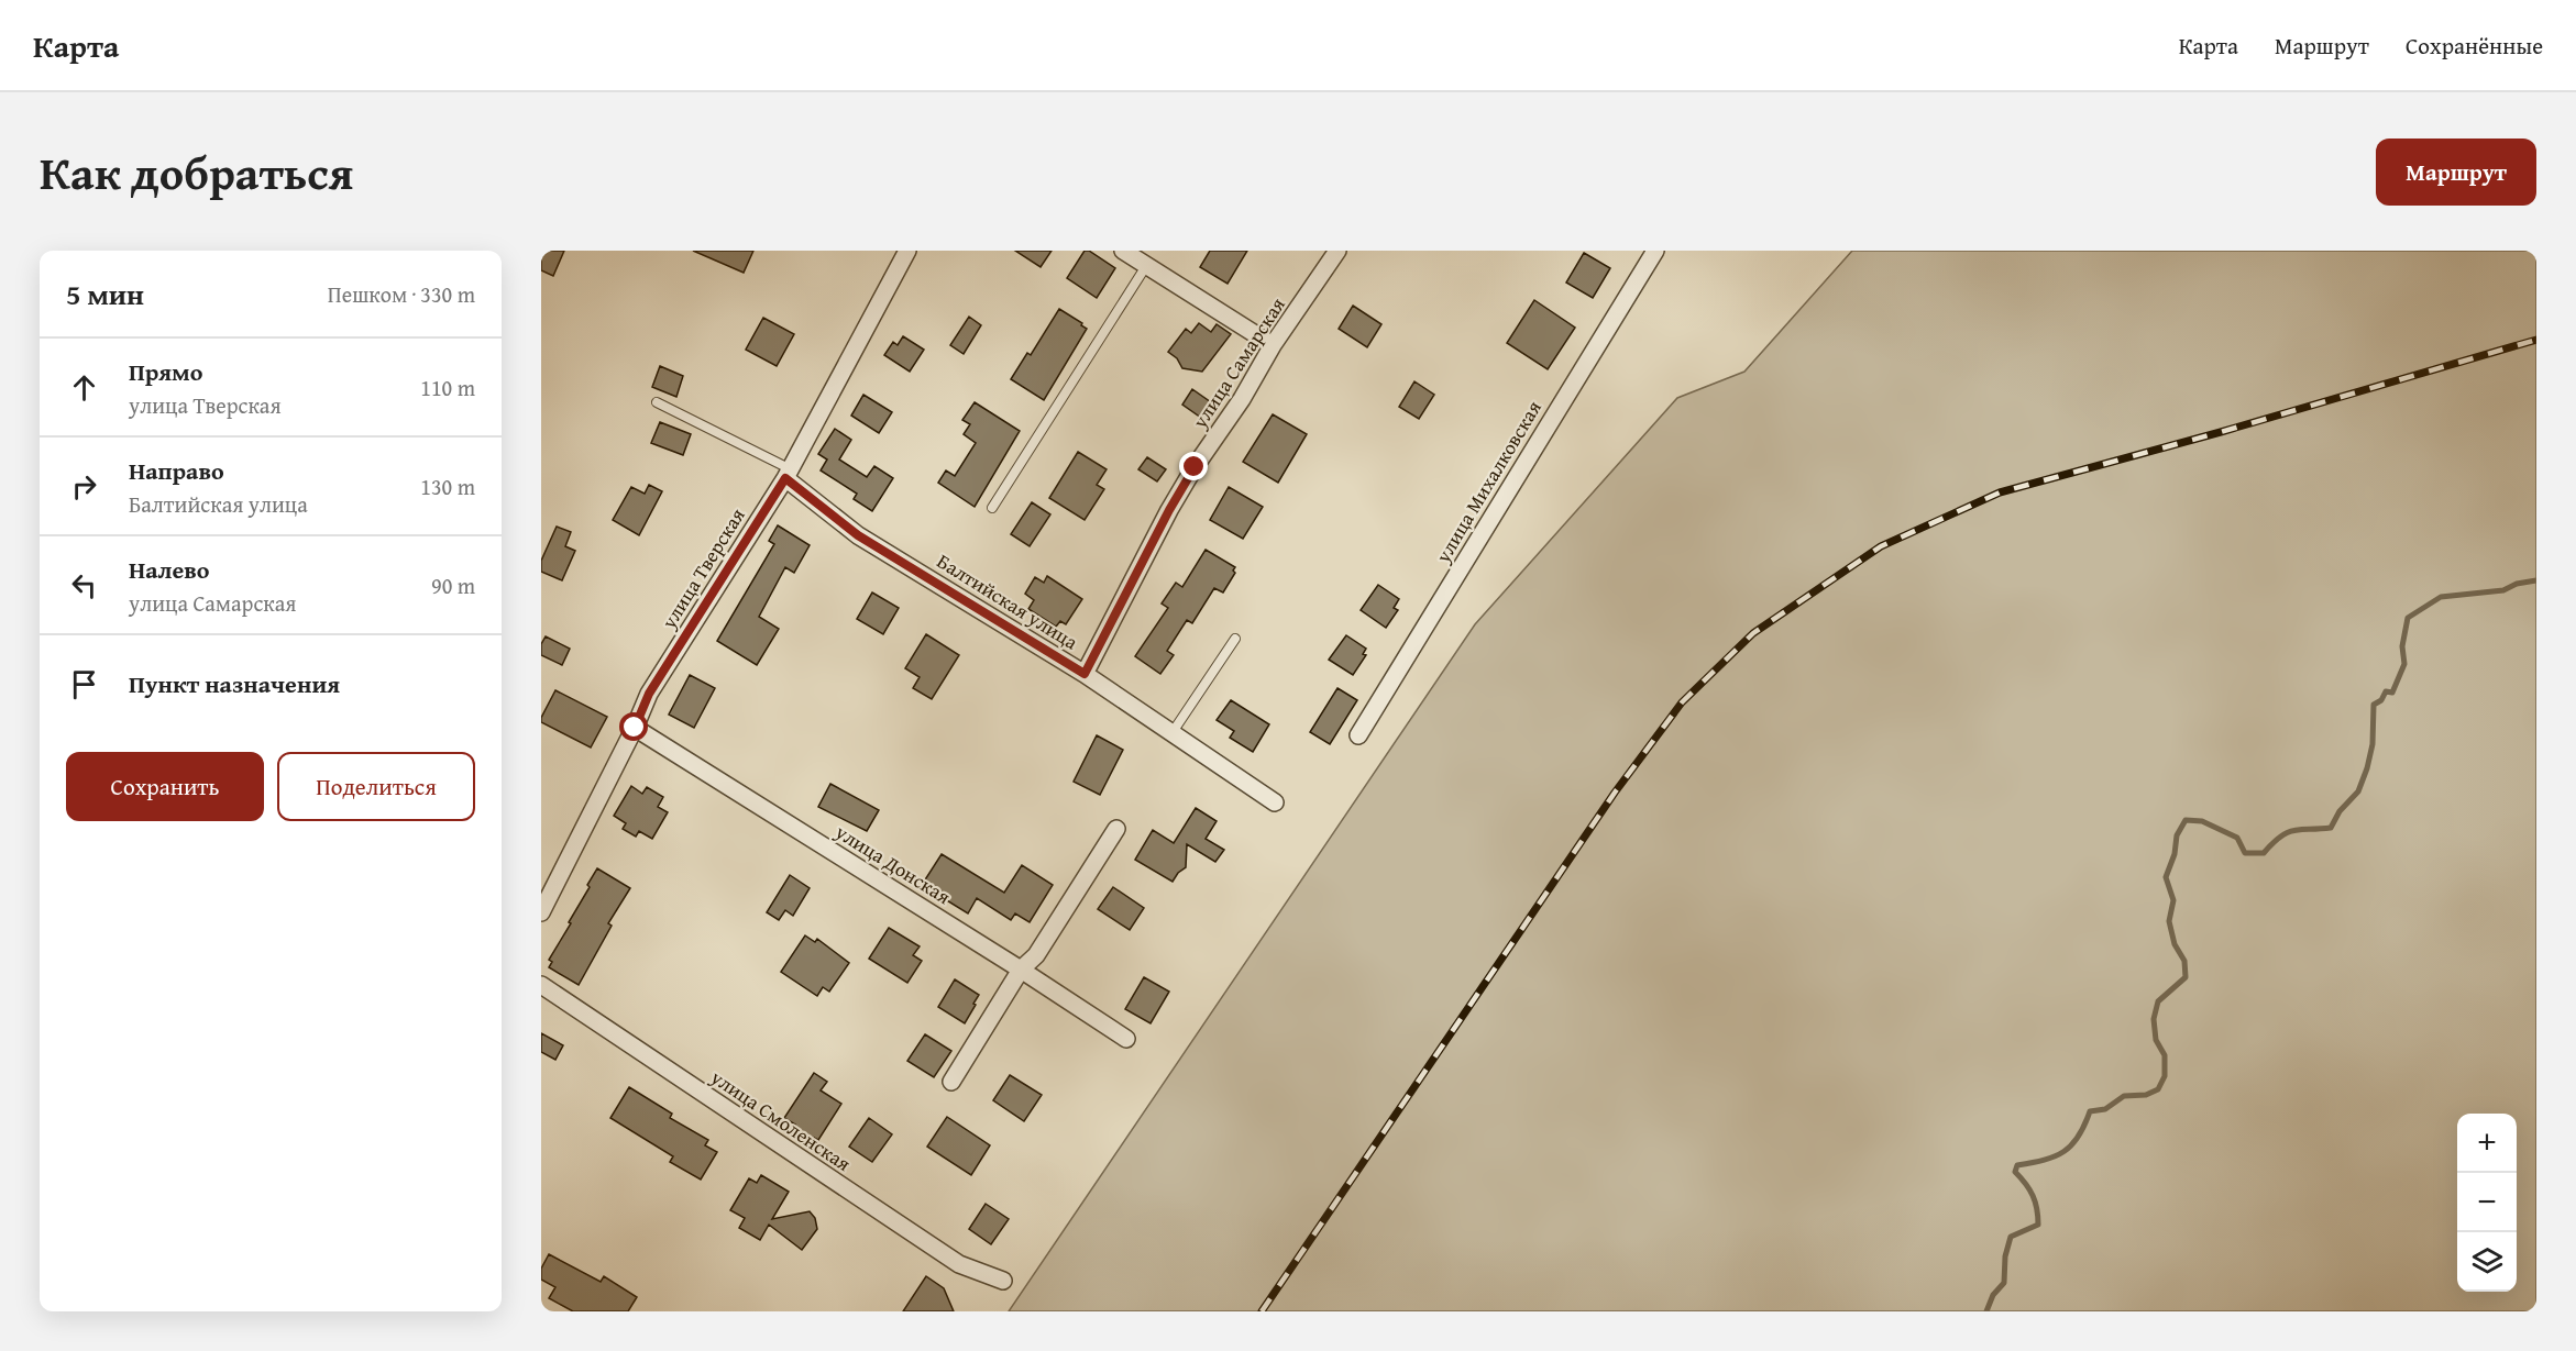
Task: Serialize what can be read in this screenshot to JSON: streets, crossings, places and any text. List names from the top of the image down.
{
  "streets": {
    "street": [
      "улица Самарская",
      "улица Михалковская",
      "улица Тверская",
      "Балтийская улица",
      "улица Донская",
      "улица Смоленская"
    ]
  },
  "crossings": [
    ["улица Самарская", "Балтийская улица"],
    ["улица Тверская", "Балтийская улица"],
    ["улица Тверская", "улица Донская"]
  ],
  "page": {
    "header": "Карта",
    "nav": ["Карта", "Маршрут", "Сохранённые"],
    "title": "Как добраться",
    "buttons": [
      "Маршрут",
      ["Сохранить", "Поделиться"]
    ],
    "heading": ["5 мин", "Пешком · 330 m"],
    "list": [
      ["Прямо", "улица Тверская", "110 m"],
      ["Направо", "Балтийская улица", "130 m"],
      ["Налево", "улица Самарская", "90 m"],
      "Пункт назначения"
    ],
    "map_buttons": ["+", "−"]
  }
}
